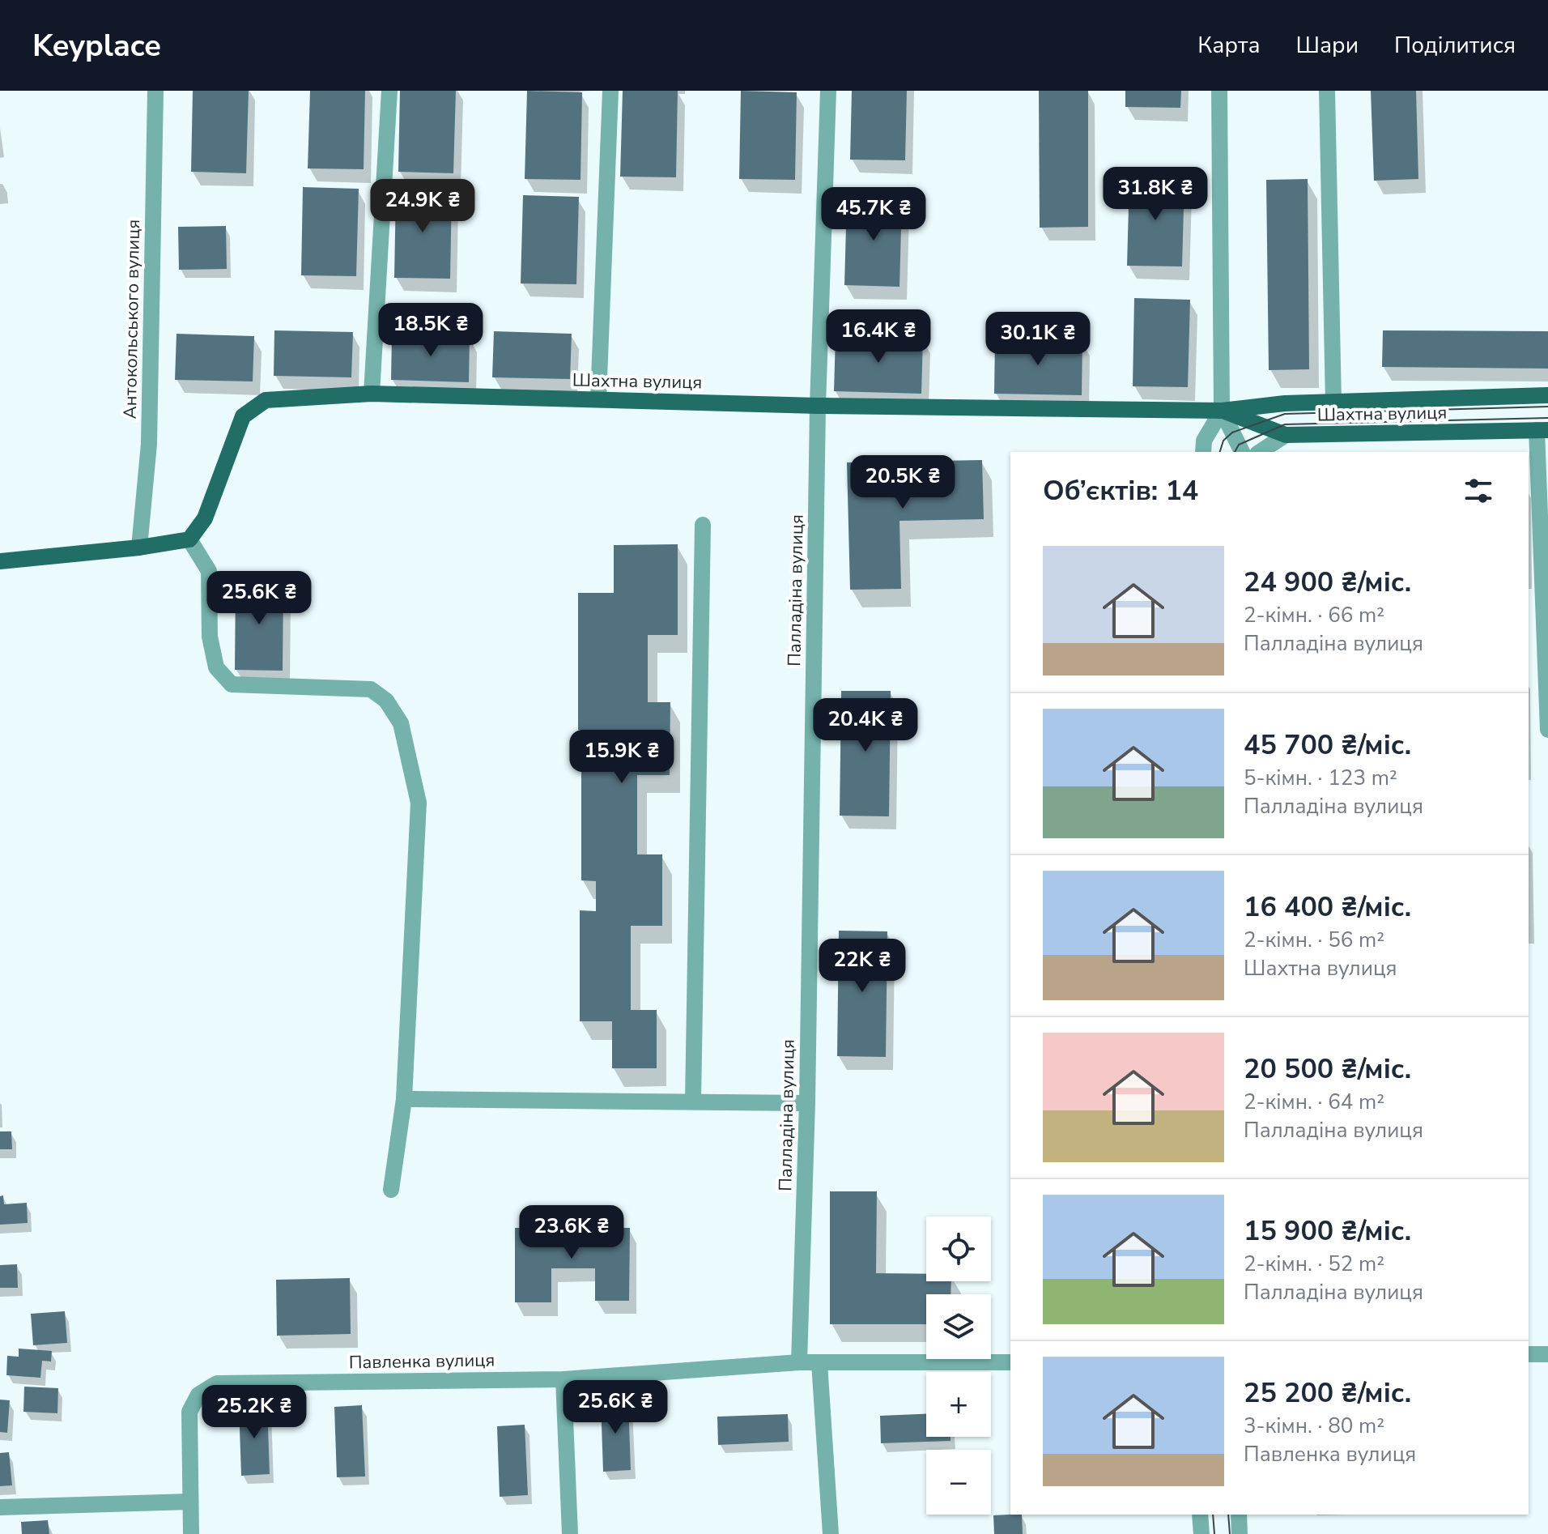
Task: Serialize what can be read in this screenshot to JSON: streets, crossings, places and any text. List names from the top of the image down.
{
  "streets": {
    "main road": ["Шахтна вулиця"],
    "street": ["Антокольського вулиця", "Палладіна вулиця", "Павленка вулиця"]
  },
  "crossings": [
    ["Шахтна вулиця", "Палладіна вулиця"],
    ["Палладіна вулиця", "Павленка вулиця"]
  ],
  "page": {
    "header": "Keyplace",
    "nav": ["Карта", "Шари", "Поділитися"],
    "price": [
      "31.8K ₴",
      "24.9K ₴",
      "45.7K ₴",
      "18.5K ₴",
      "16.4K ₴",
      "30.1K ₴",
      "20.5K ₴",
      "25.6K ₴",
      "20.4K ₴",
      "15.9K ₴",
      "22K ₴",
      "23.6K ₴",
      "25.6K ₴",
      "25.2K ₴"
    ],
    "heading": "Об’єктів: 14",
    "list": [
      {
        "name": "24 900 ₴/міс.",
        "note": "2-кімн. · 66 m² · Палладіна вулиця"
      },
      {
        "name": "45 700 ₴/міс.",
        "note": "5-кімн. · 123 m² · Палладіна вулиця"
      },
      {
        "name": "16 400 ₴/міс.",
        "note": "2-кімн. · 56 m² · Шахтна вулиця"
      },
      {
        "name": "20 500 ₴/міс.",
        "note": "2-кімн. · 64 m² · Палладіна вулиця"
      },
      {
        "name": "15 900 ₴/міс.",
        "note": "2-кімн. · 52 m² · Палладіна вулиця"
      },
      {
        "name": "25 200 ₴/міс.",
        "note": "3-кімн. · 80 m² · Павленка вулиця"
      }
    ],
    "map_buttons": ["+", "−"]
  }
}
